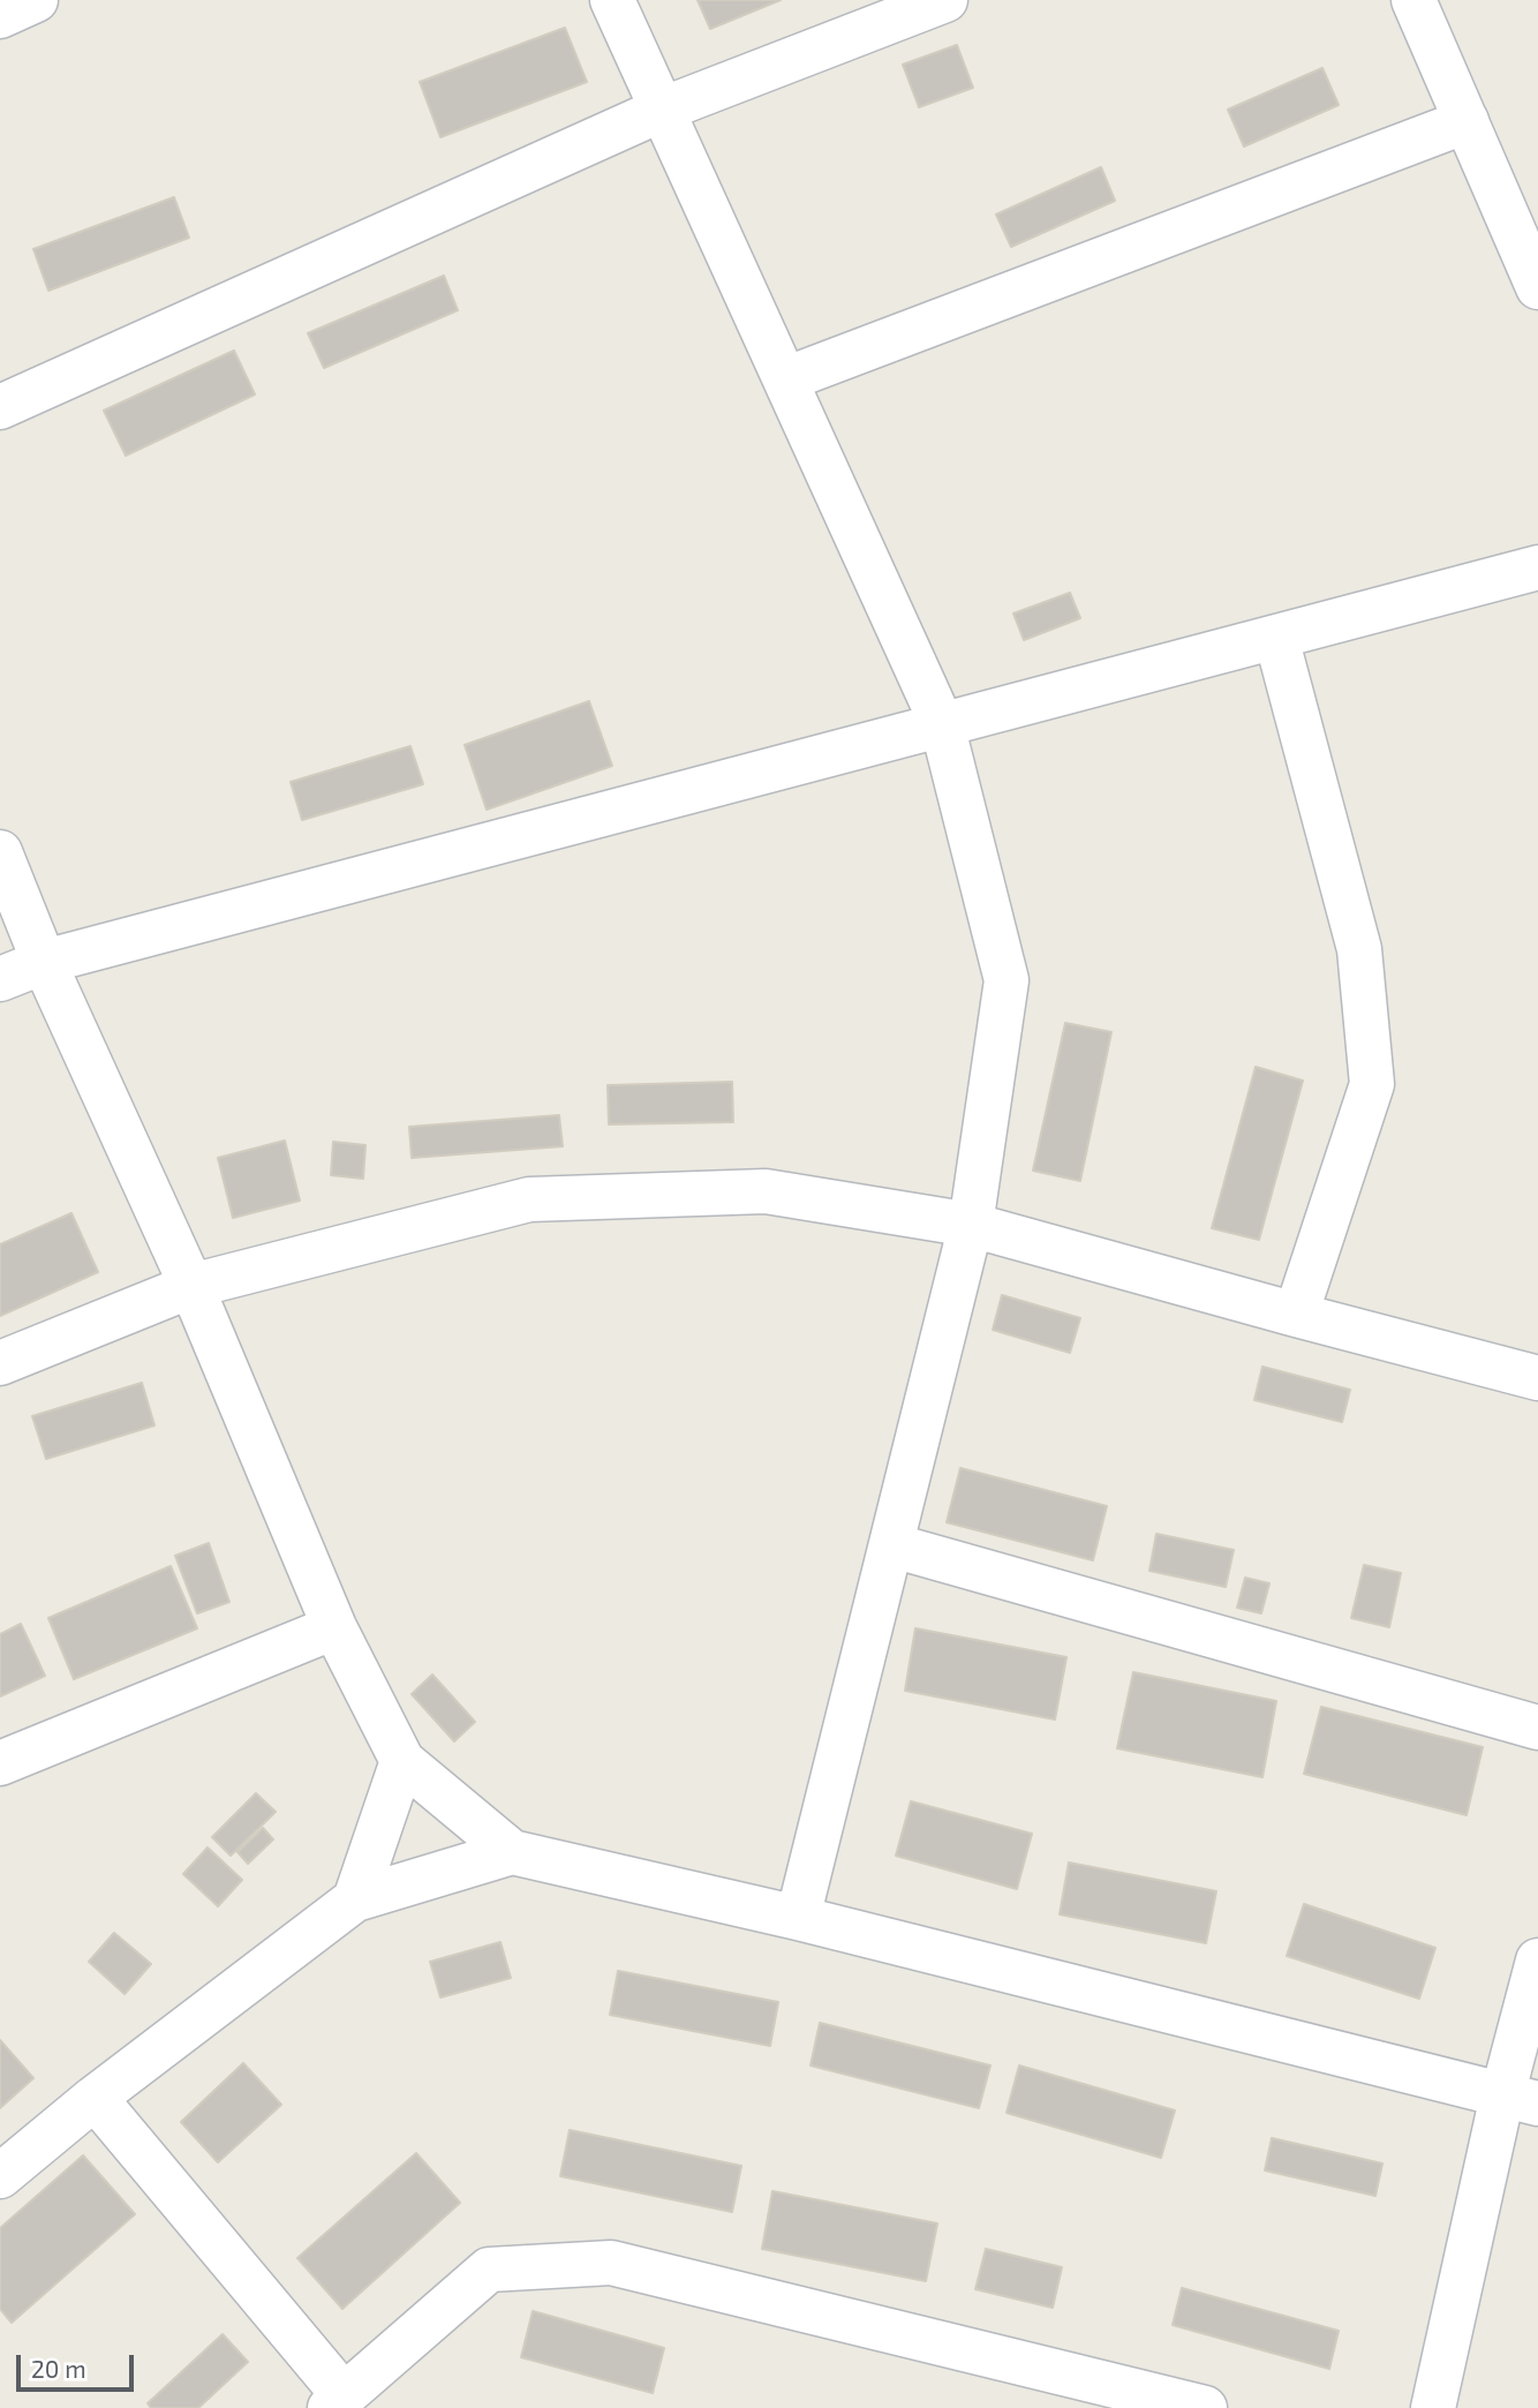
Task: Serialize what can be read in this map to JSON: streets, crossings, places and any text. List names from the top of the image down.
{
  "scale_bar": "20 m"
}
